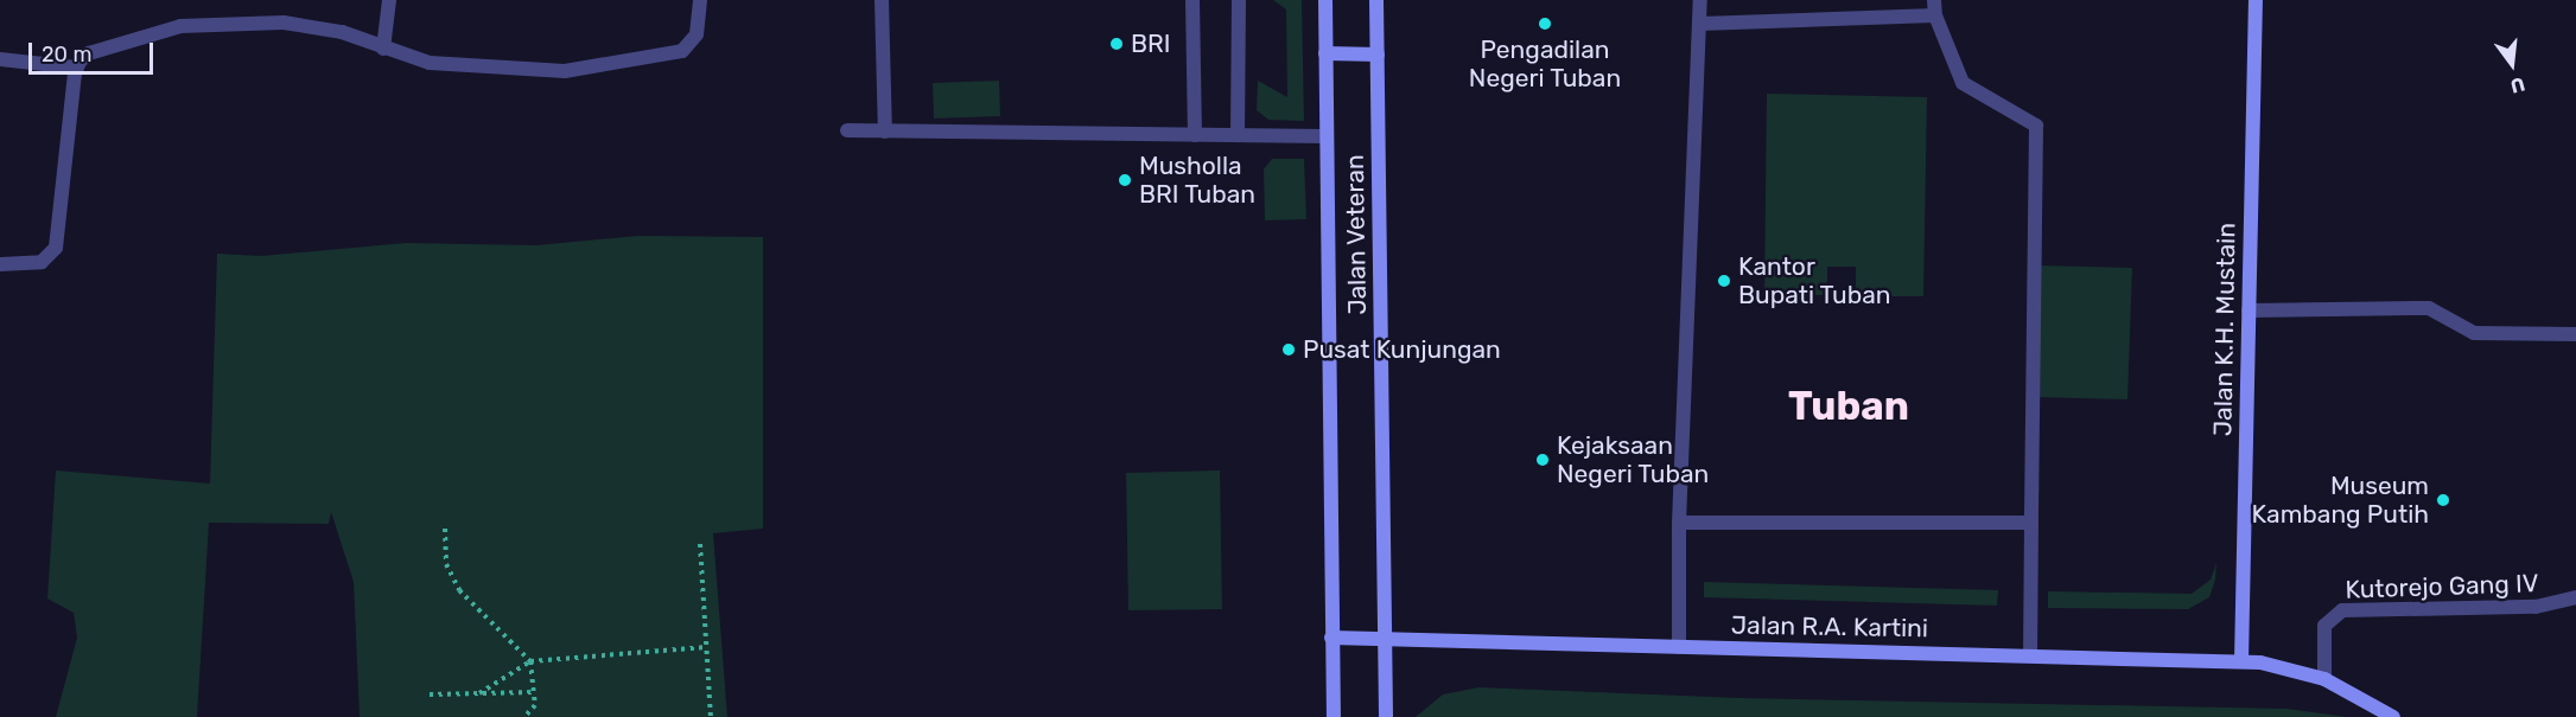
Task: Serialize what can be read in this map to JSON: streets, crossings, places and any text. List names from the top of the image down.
{
  "streets": {
    "street": [
      "Jalan Veteran",
      "Jalan K.H. Mustain",
      "Kutorejo Gang IV",
      "Jalan R.A. Kartini"
    ]
  },
  "crossings": [
    ["Jalan Veteran", "Jalan R.A. Kartini"],
    ["Jalan K.H. Mustain", "Jalan R.A. Kartini"],
    ["Kutorejo Gang IV", "Jalan R.A. Kartini"]
  ],
  "districts": ["Tuban"],
  "places": [
    "Pengadilan Negeri Tuban",
    "BRI",
    "Musholla BRI Tuban",
    "Kantor Bupati Tuban",
    "Pusat Kunjungan",
    "Kejaksaan Negeri Tuban",
    "Museum Kambang Putih"
  ],
  "scale_bar": "20 m",
  "north": "bottom"
}
